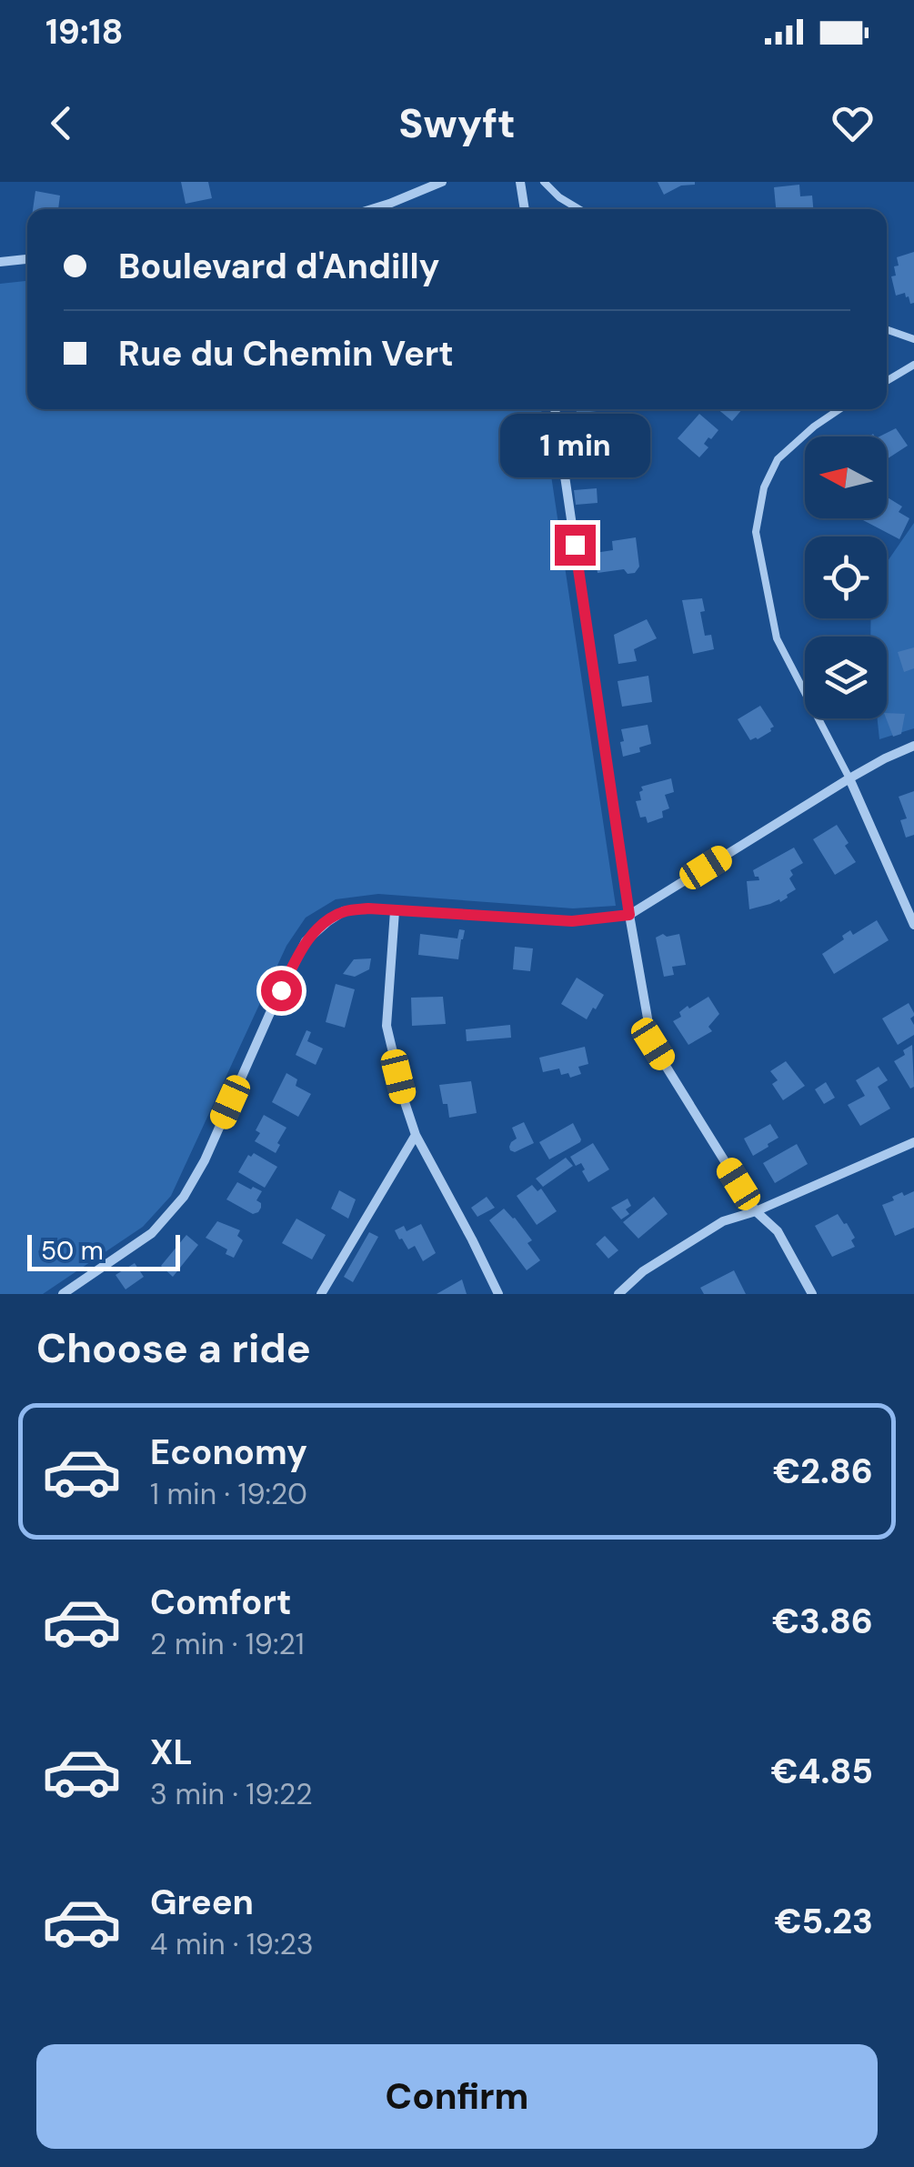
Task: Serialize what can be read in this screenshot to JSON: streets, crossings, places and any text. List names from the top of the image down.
{
  "scale_bar": "50 m",
  "north": "left",
  "page": {
    "status": "19:18",
    "header": "Swyft",
    "banner": ["Boulevard d'Andilly", "Rue du Chemin Vert"],
    "bubble": "1 min",
    "scale": "50 m",
    "heading": "Choose a ride",
    "list": [
      {
        "name": "Economy",
        "note": "1 min · 19:20",
        "value": "€2.86"
      },
      {
        "name": "Comfort",
        "note": "2 min · 19:21",
        "value": "€3.86"
      },
      {
        "name": "XL",
        "note": "3 min · 19:22",
        "value": "€4.85"
      },
      {
        "name": "Green",
        "note": "4 min · 19:23",
        "value": "€5.23"
      }
    ],
    "buttons": "Confirm"
  }
}
